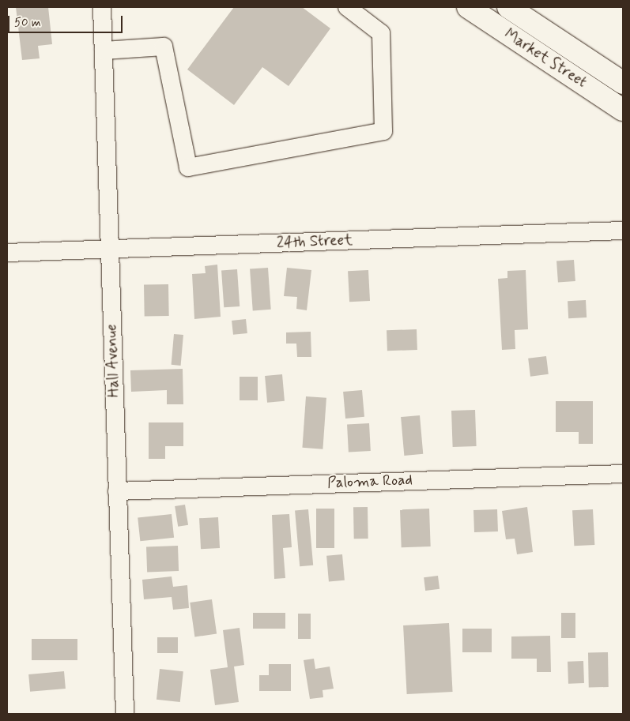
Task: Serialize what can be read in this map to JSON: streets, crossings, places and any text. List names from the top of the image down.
{
  "streets": {
    "main road": ["Market Street"],
    "street": ["24th Street", "Hall Avenue", "Paloma Road"]
  },
  "crossings": [
    ["24th Street", "Hall Avenue"],
    ["Hall Avenue", "Paloma Road"]
  ],
  "scale_bar": "50 m"
}
